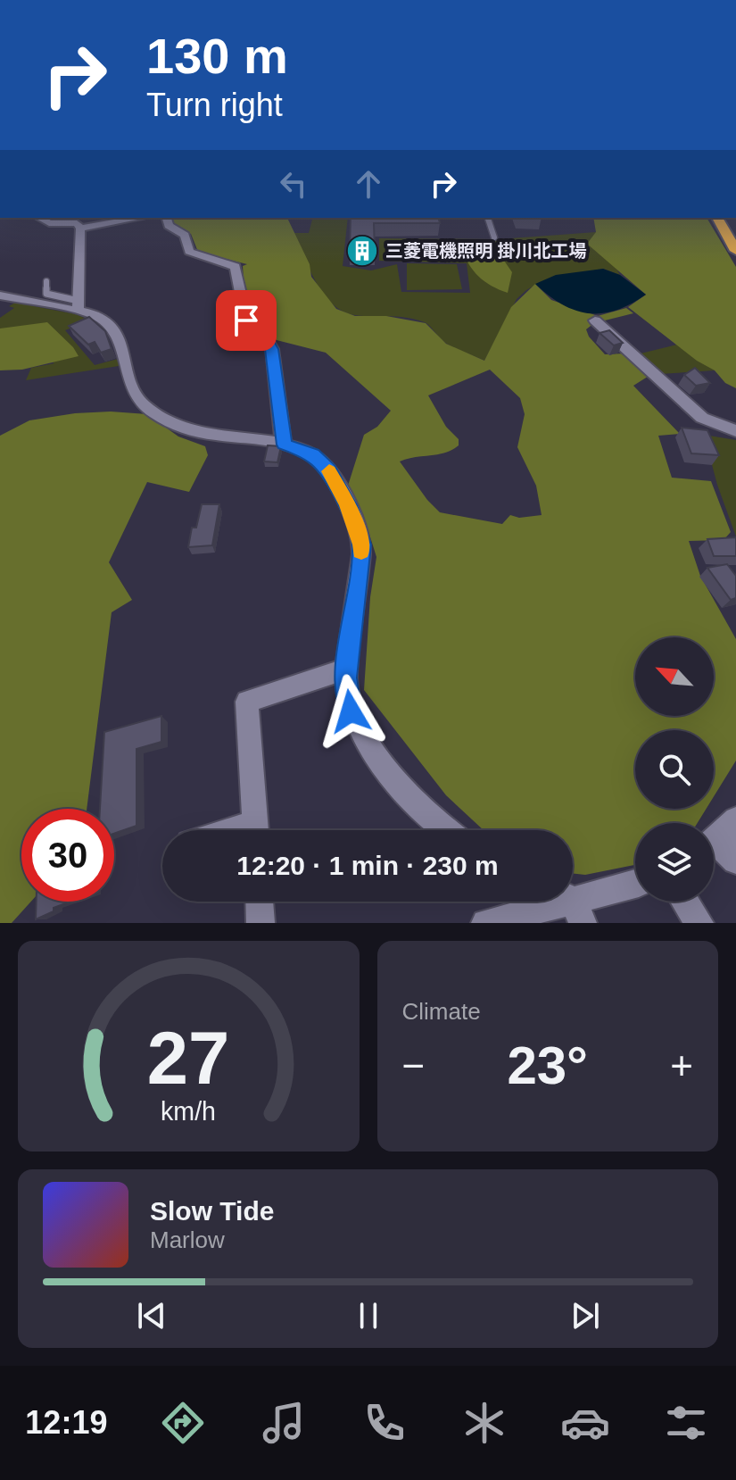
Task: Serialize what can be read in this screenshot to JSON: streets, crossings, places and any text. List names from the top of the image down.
{
  "places": {
    "building": ["三菱電機照明 掛川北工場"]
  },
  "north": "top left",
  "page": {
    "turn": ["130 m", "Turn right"],
    "limit": "30",
    "trip": "12:20 · 1 min · 230 m",
    "tile": "Climate",
    "heat": ["−", "23°", "+"],
    "song": ["Slow Tide", "Marlow"],
    "tabs": "12:19",
    "gauge": ["27", "km/h"]
  }
}
